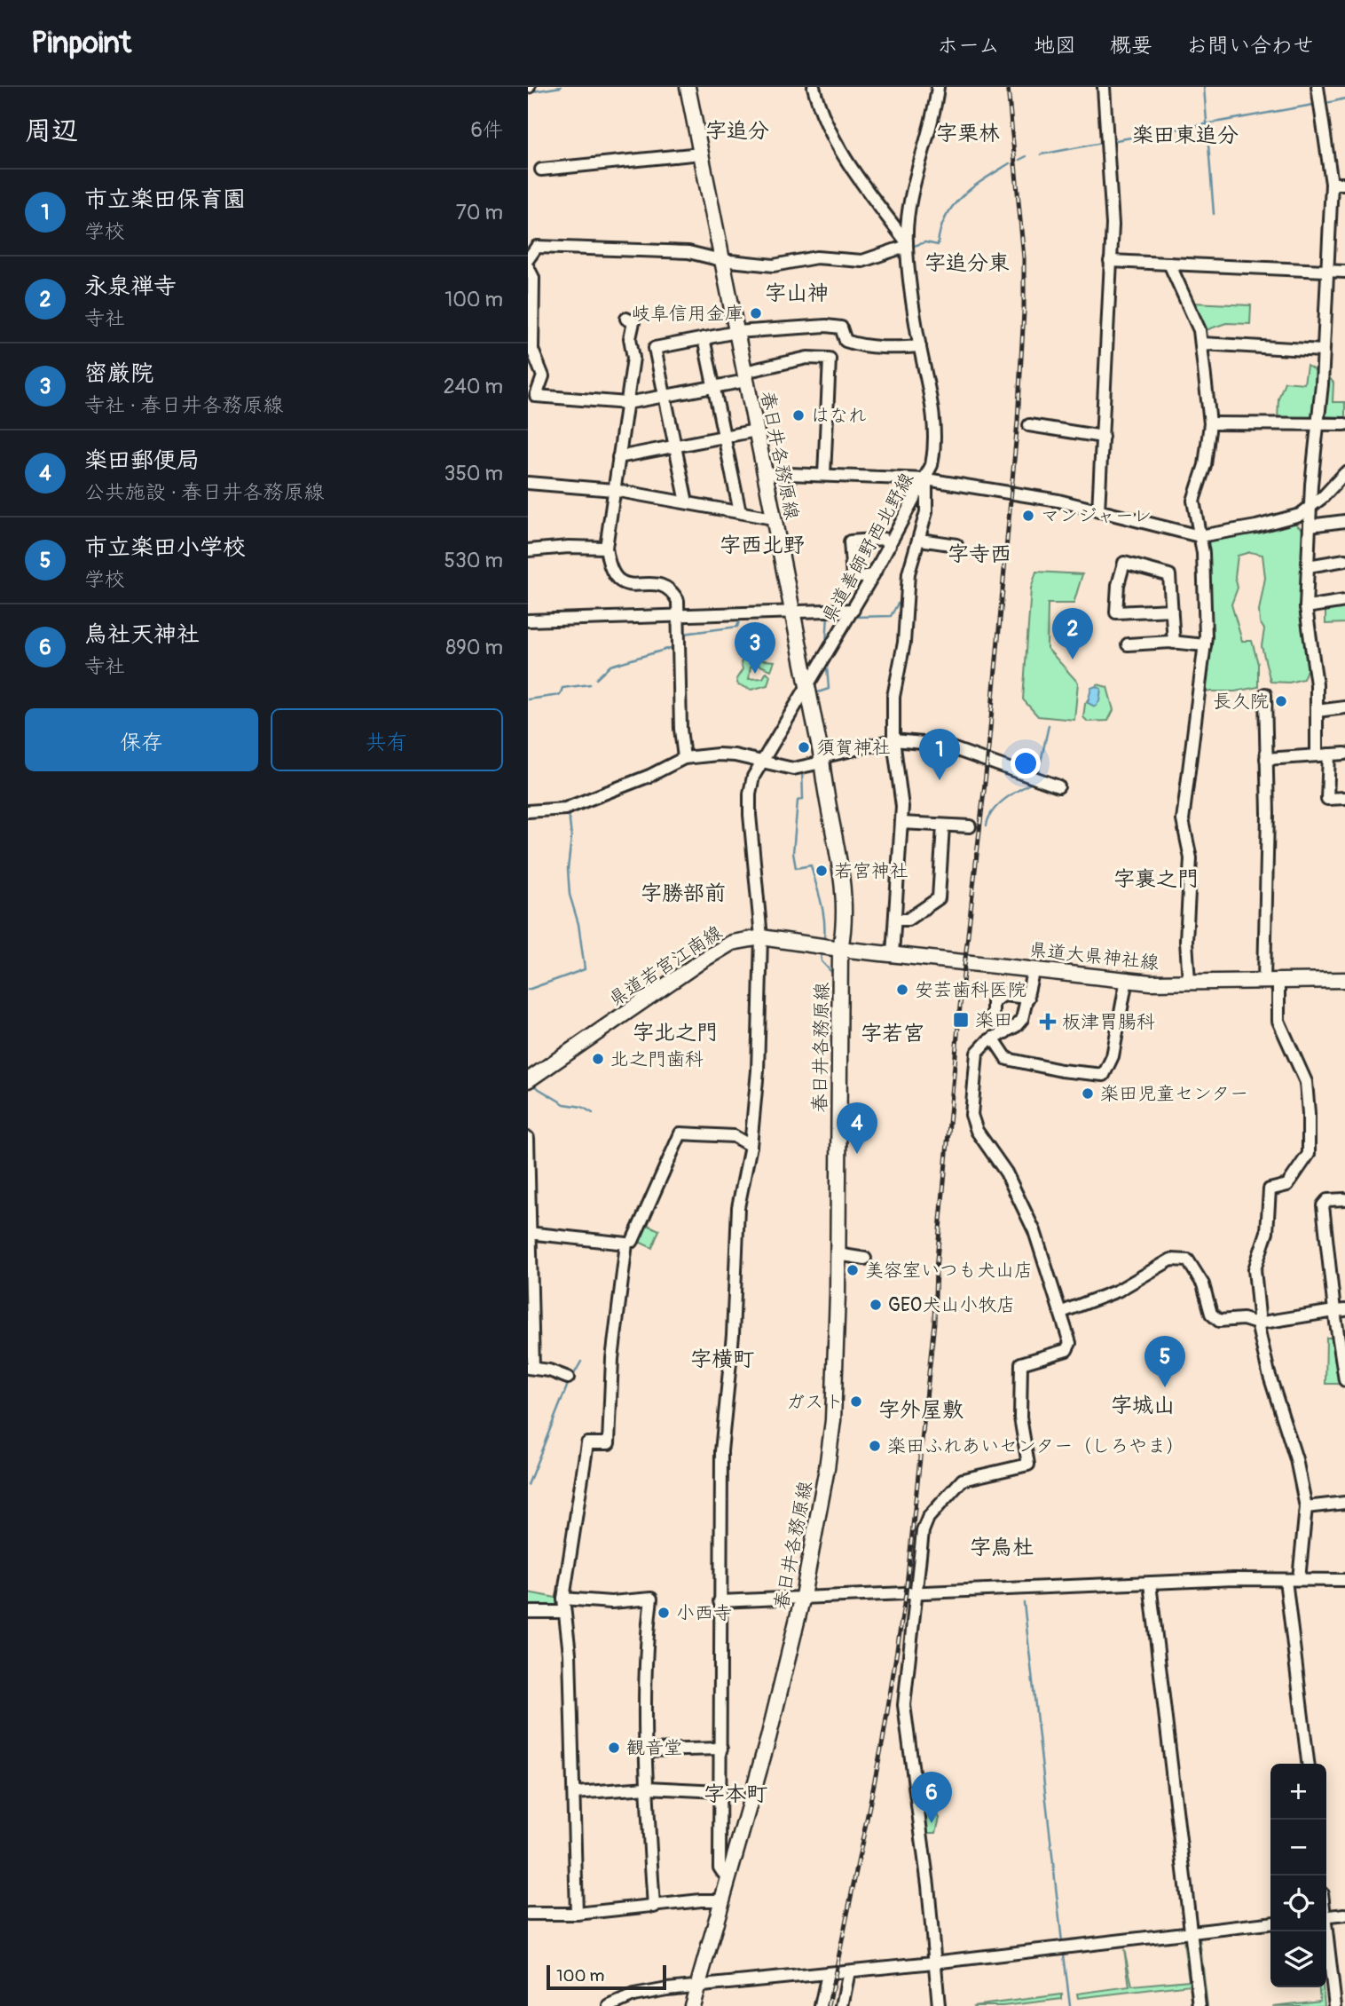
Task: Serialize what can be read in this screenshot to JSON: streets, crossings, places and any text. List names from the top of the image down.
{
  "streets": {
    "main road": ["春日井各務原線", "県道大県神社線", "県道若宮江南線"],
    "street": ["県道善師野西北野線"]
  },
  "crossings": [
    ["春日井各務原線", "県道善師野西北野線"],
    ["春日井各務原線", "県道大県神社線"],
    ["春日井各務原線", "県道若宮江南線"],
    ["県道善師野西北野線", "県道若宮江南線"],
    ["県道大県神社線", "県道若宮江南線"]
  ],
  "districts": [
    "字追分",
    "字栗林",
    "楽田東追分",
    "字追分東",
    "字山神",
    "字西北野",
    "字寺西",
    "字裏之門",
    "字勝部前",
    "字北之門",
    "字若宮",
    "字横町",
    "字城山",
    "字外屋敷",
    "字烏杜",
    "字本町"
  ],
  "places": {
    "other": [
      "岐阜信用金庫",
      "はなれ",
      "マンジャーレ",
      "長久院",
      "須賀神社",
      "若宮神社",
      "安芸歯科医院",
      "北之門歯科",
      "楽田児童センター",
      "美容室いつも犬山店",
      "GEO犬山小牧店",
      "ガスト",
      "楽田ふれあいセンター（しろやま）",
      "小西寺",
      "観音堂"
    ],
    "transit": ["楽田"],
    "health": ["板津胃腸科"]
  },
  "scale_bar": "100 m",
  "page": {
    "header": "Pinpoint",
    "nav": [
      "ホーム",
      "地図",
      "概要",
      "お問い合わせ"
    ],
    "heading": ["周辺", "6件"],
    "list": [
      {
        "mark": "1",
        "name": "市立楽田保育園",
        "note": "学校",
        "value": "70 m"
      },
      {
        "mark": "2",
        "name": "永泉禅寺",
        "note": "寺社",
        "value": "100 m"
      },
      {
        "mark": "3",
        "name": "密厳院",
        "note": "寺社 · 春日井各務原線",
        "value": "240 m"
      },
      {
        "mark": "4",
        "name": "楽田郵便局",
        "note": "公共施設 · 春日井各務原線",
        "value": "350 m"
      },
      {
        "mark": "5",
        "name": "市立楽田小学校",
        "note": "学校",
        "value": "530 m"
      },
      {
        "mark": "6",
        "name": "烏社天神社",
        "note": "寺社",
        "value": "890 m"
      }
    ],
    "pins": [
      "2",
      "3",
      "1",
      "4",
      "5",
      "6"
    ],
    "buttons": ["保存", "共有"],
    "map_buttons": ["+", "−"],
    "scale": "100 m"
  }
}
